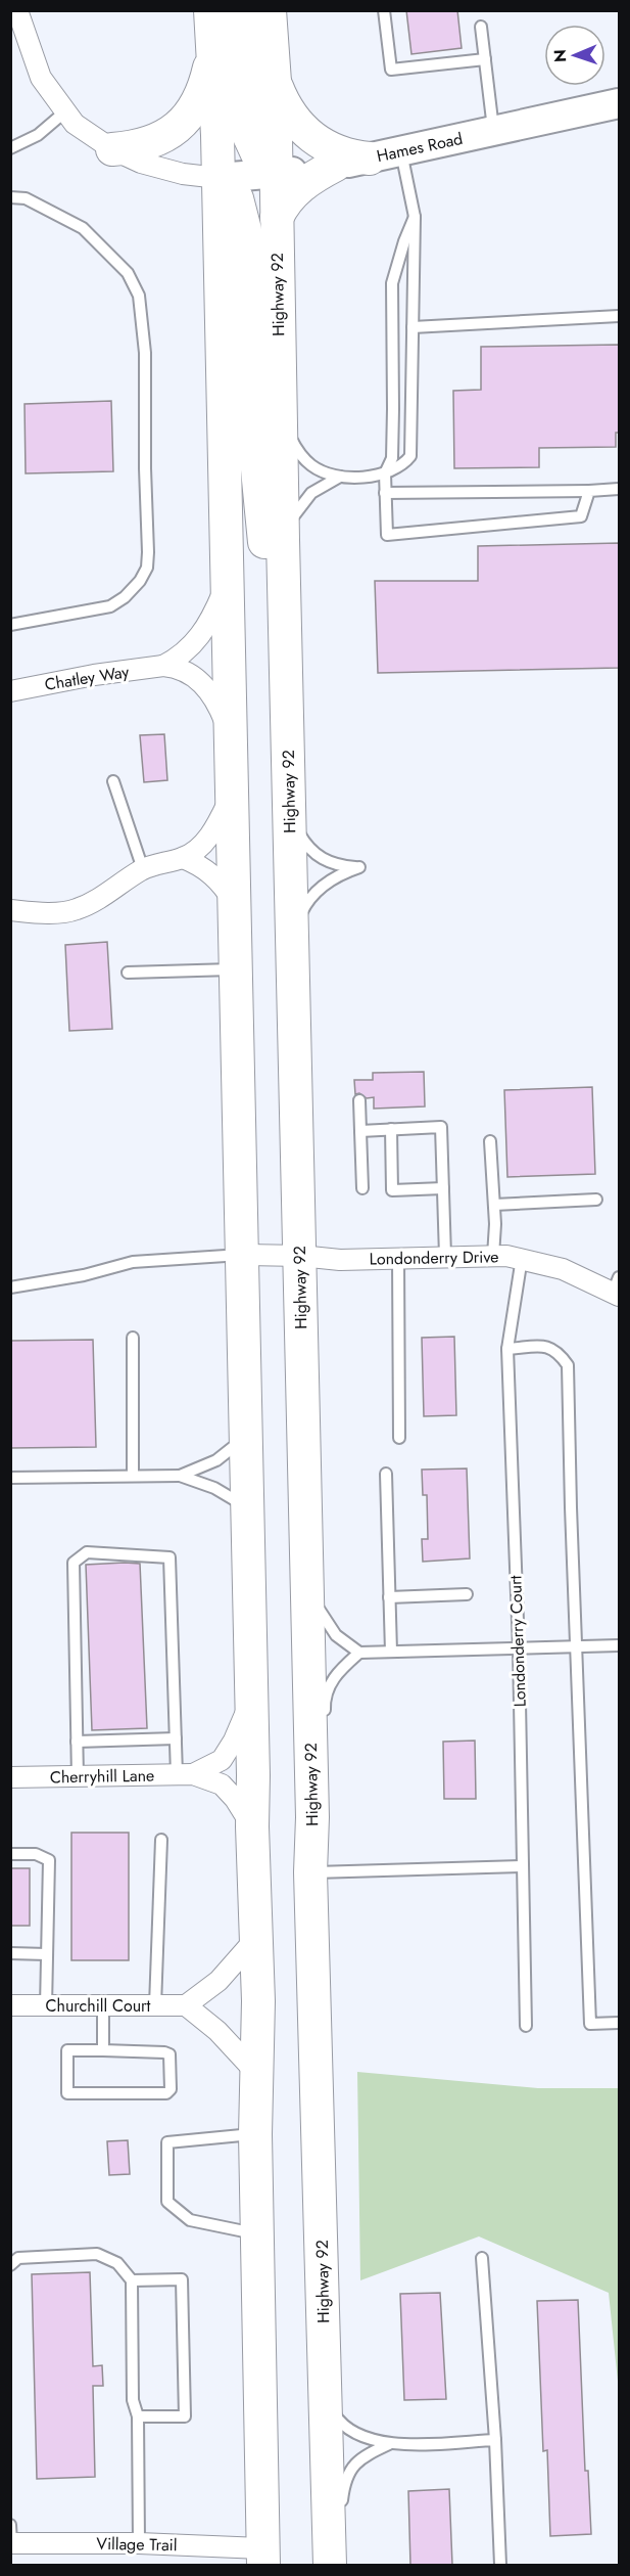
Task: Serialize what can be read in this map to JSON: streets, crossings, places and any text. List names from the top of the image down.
{
  "streets": {
    "main road": ["Highway 92"],
    "street": [
      "Hames Road",
      "Chatley Way",
      "Londonderry Drive",
      "Cherryhill Lane",
      "Churchill Court",
      "Village Trail"
    ],
    "lane": ["Londonderry Court"]
  },
  "crossings": [
    ["Hames Road", "Highway 92"],
    ["Highway 92", "Londonderry Drive"],
    ["Londonderry Drive", "Londonderry Court"]
  ],
  "north": "left"
}
